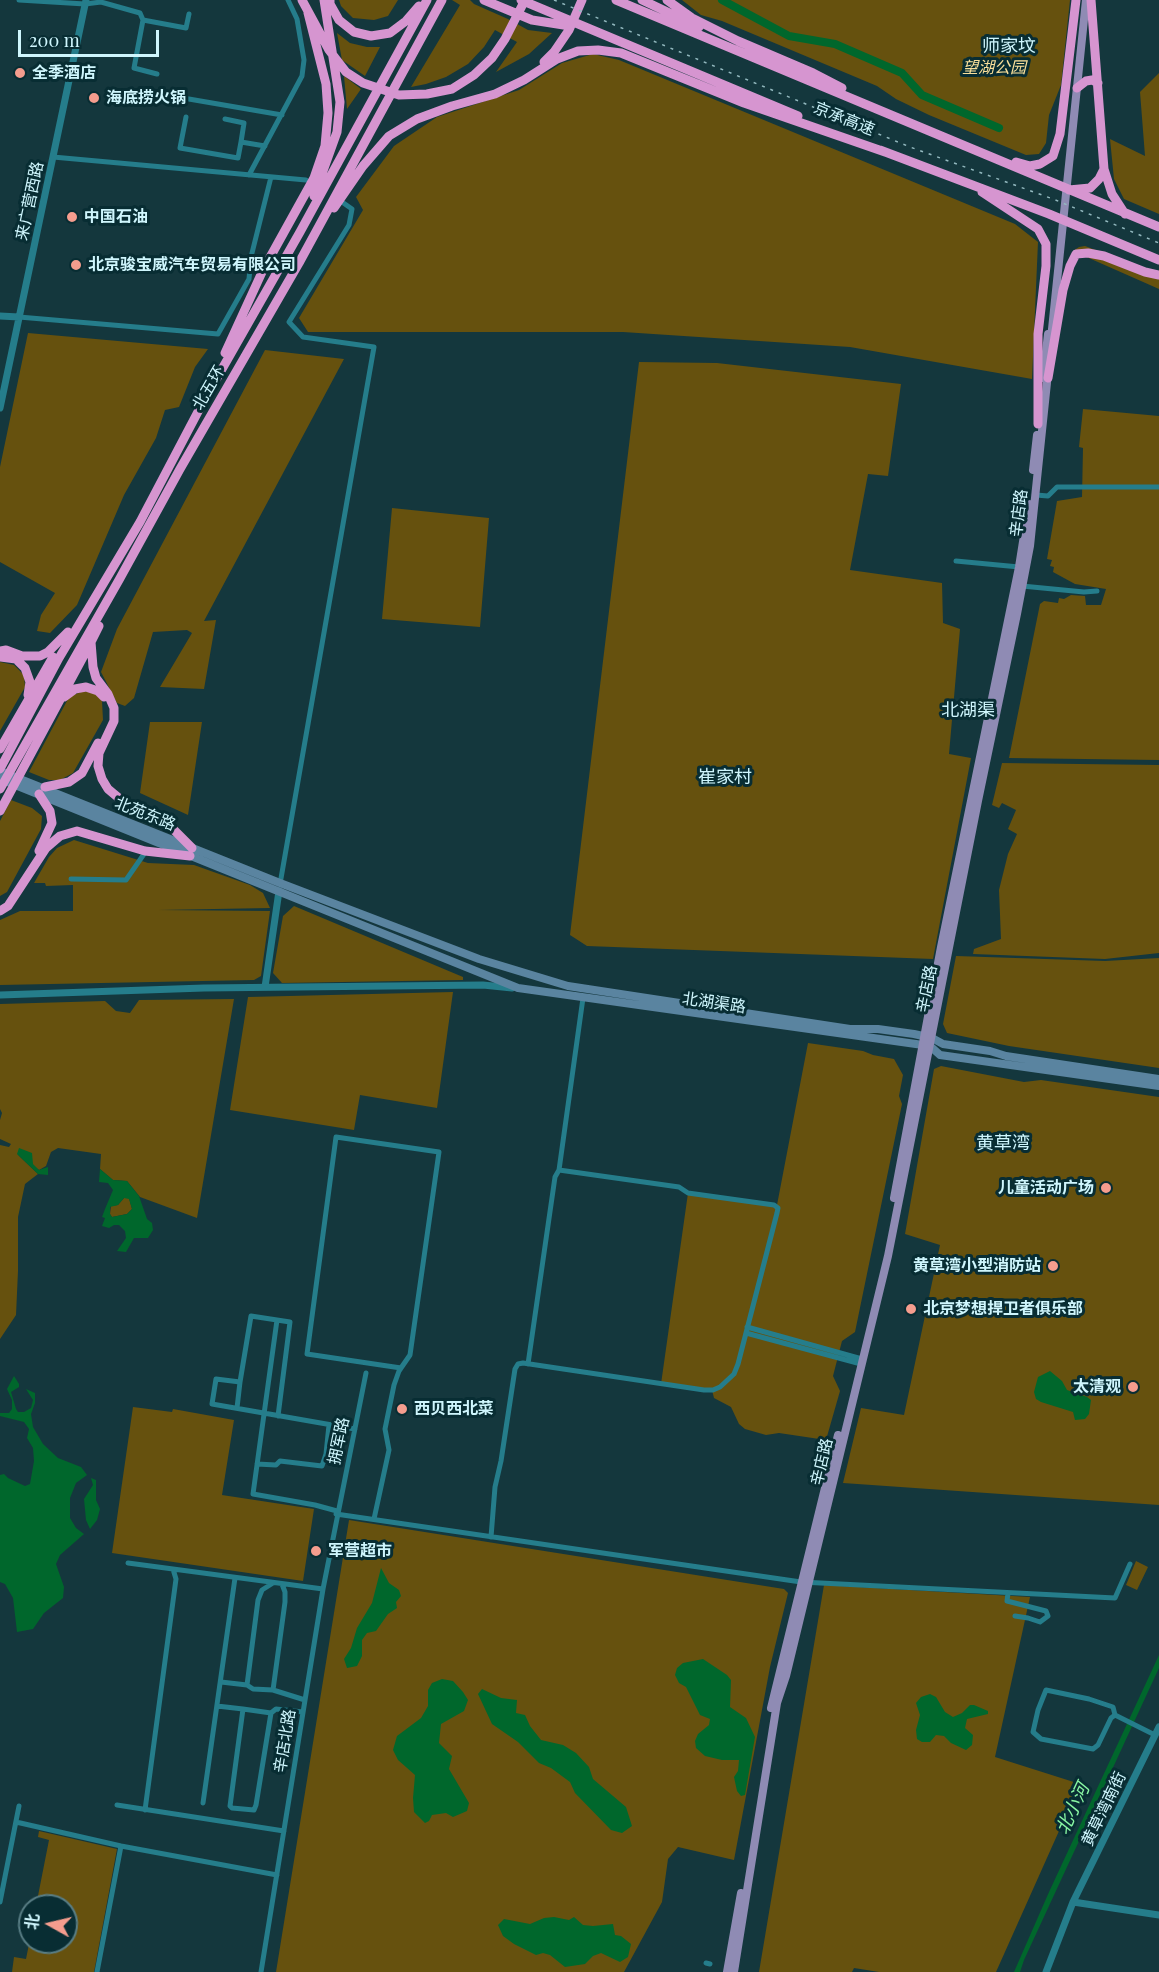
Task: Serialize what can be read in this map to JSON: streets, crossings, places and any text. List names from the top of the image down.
{
  "streets": {
    "highway": ["京承高速", "北五环"],
    "main road": ["辛店路", "北苑东路", "北湖渠路"],
    "street": [
      "来广营西路",
      "拥军路",
      "辛店北路",
      "黄草湾南街"
    ]
  },
  "crossings": [
    ["北五环", "北苑东路"],
    ["辛店路", "北湖渠路"],
    ["北苑东路", "北湖渠路"],
    ["拥军路", "辛店北路"]
  ],
  "districts": [
    "师家坟",
    "北湖渠",
    "崔家村",
    "黄草湾"
  ],
  "water": ["北小河"],
  "parks": ["望湖公园"],
  "places": [
    "全季酒店",
    "海底捞火锅",
    "中国石油",
    "北京骏宝威汽车贸易有限公司",
    "儿童活动广场",
    "黄草湾小型消防站",
    "北京梦想捍卫者俱乐部",
    "太清观",
    "西贝西北菜",
    "军营超市"
  ],
  "scale_bar": "200 m",
  "north": "left"
}
